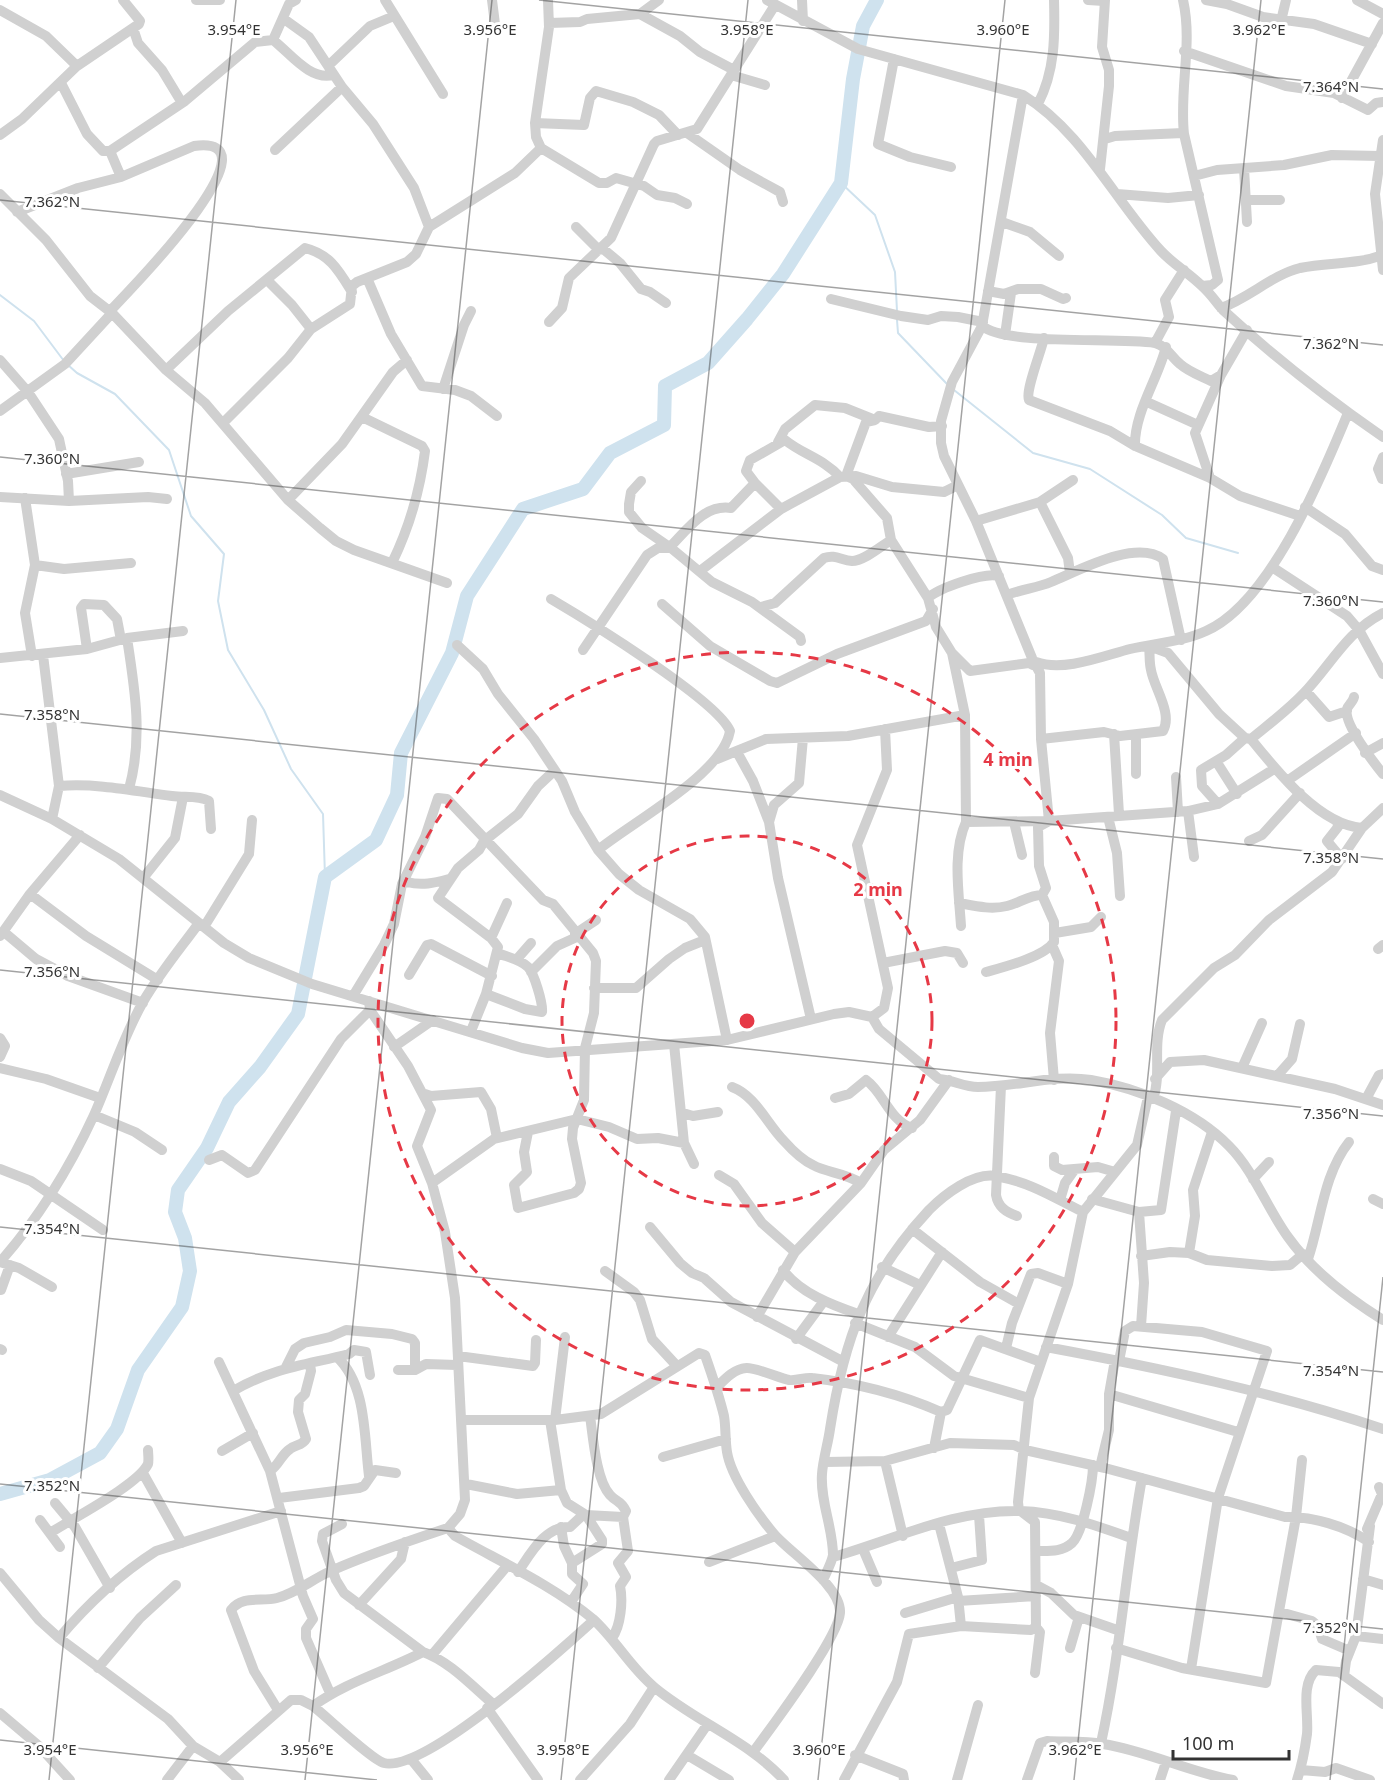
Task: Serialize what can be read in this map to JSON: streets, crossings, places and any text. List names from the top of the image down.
{
  "scale_bar": "100 m",
  "coordinates": [
    "3.954°E",
    "3.956°E",
    "3.958°E",
    "3.960°E",
    "3.962°E",
    "7.364°N",
    "7.362°N",
    "7.360°N",
    "7.358°N",
    "7.356°N",
    "7.354°N",
    "7.352°N"
  ],
  "rings": ["4 min", "2 min"]
}
